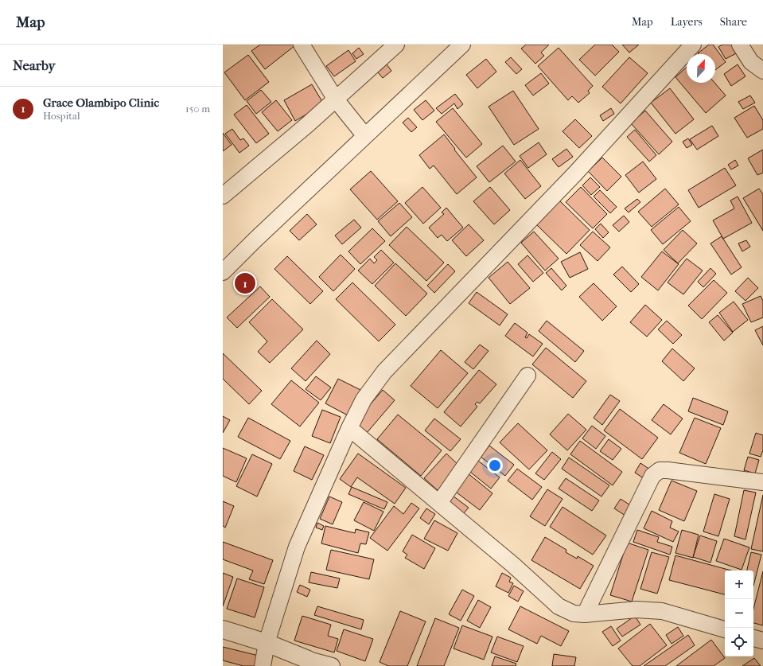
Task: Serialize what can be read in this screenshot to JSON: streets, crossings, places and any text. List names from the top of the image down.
{
  "north": "top right",
  "page": {
    "header": "Map",
    "nav": ["Map", "Layers", "Share"],
    "heading": "Nearby",
    "list": [
      {
        "mark": "1",
        "name": "Grace Olambipo Clinic",
        "note": "Hospital",
        "value": "150 m"
      }
    ],
    "pins": "1",
    "map_buttons": ["+", "−"]
  }
}
